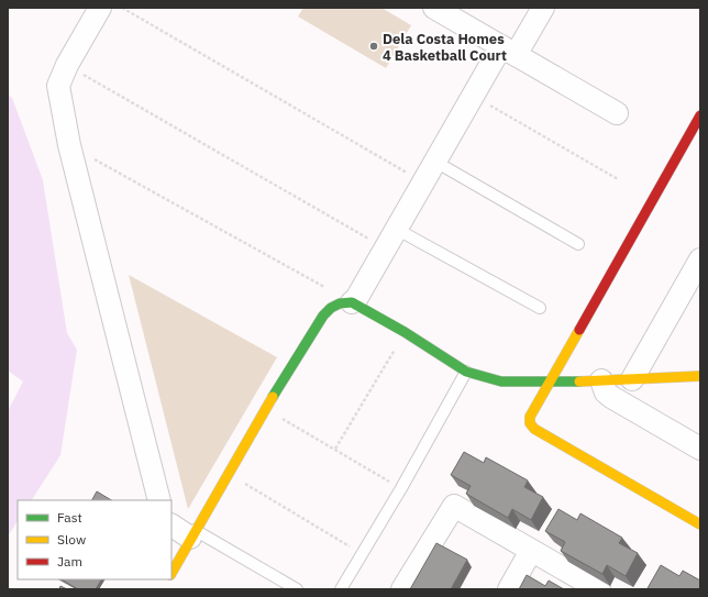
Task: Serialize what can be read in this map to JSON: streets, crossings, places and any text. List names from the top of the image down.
{
  "places": ["Dela Costa Homes 4 Basketball Court"],
  "legend": ["Fast", "Slow", "Jam"]
}
